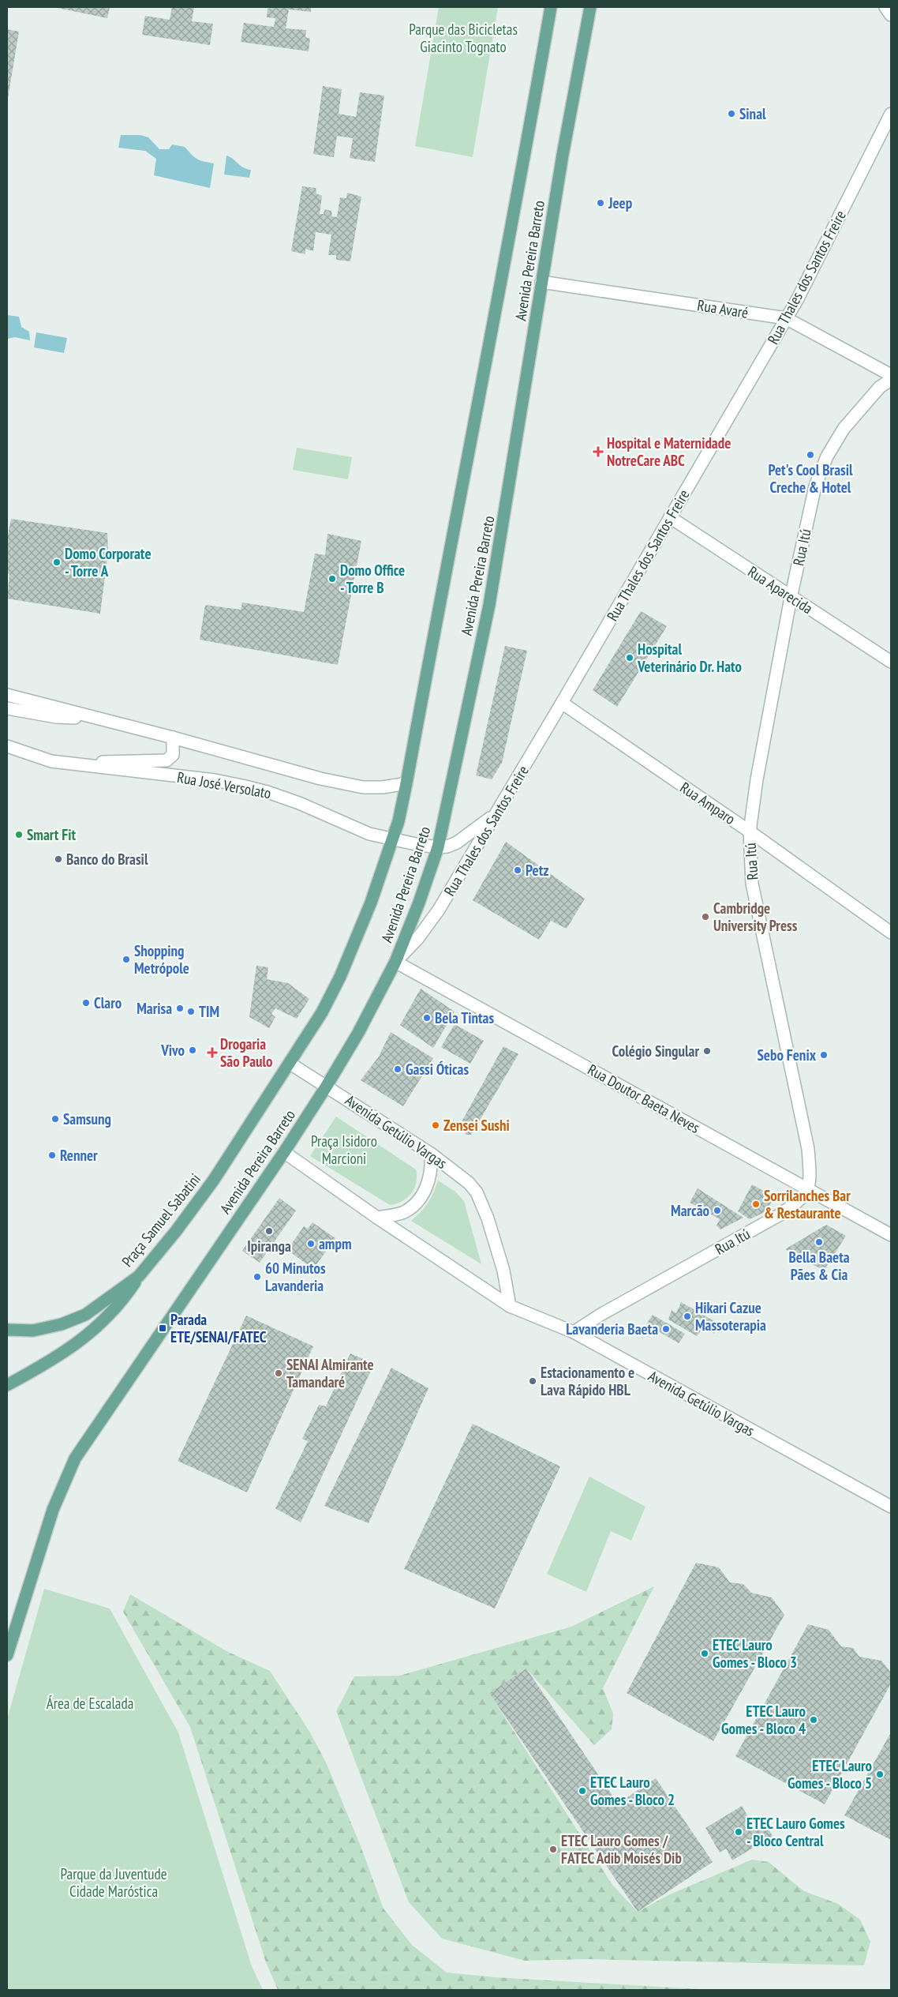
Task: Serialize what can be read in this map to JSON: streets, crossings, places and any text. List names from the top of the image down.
{
  "streets": {
    "main road": ["Avenida Pereira Barreto", "Praça Samuel Sabatini"],
    "street": [
      "Rua Thales dos Santos Freire",
      "Rua Avaré",
      "Rua Itú",
      "Rua Aparecida",
      "Rua José Versolato",
      "Rua Amparo",
      "Rua Doutor Baeta Neves",
      "Avenida Getúlio Vargas"
    ]
  },
  "crossings": [
    ["Avenida Pereira Barreto", "Rua Thales dos Santos Freire"],
    ["Avenida Pereira Barreto", "Rua Avaré"],
    ["Avenida Pereira Barreto", "Rua José Versolato"],
    ["Avenida Pereira Barreto", "Rua Doutor Baeta Neves"],
    ["Avenida Pereira Barreto", "Avenida Getúlio Vargas"],
    ["Avenida Pereira Barreto", "Praça Samuel Sabatini"],
    ["Rua Thales dos Santos Freire", "Rua Avaré"],
    ["Rua Thales dos Santos Freire", "Rua Aparecida"],
    ["Rua Thales dos Santos Freire", "Rua José Versolato"],
    ["Rua Thales dos Santos Freire", "Rua Amparo"],
    ["Rua Thales dos Santos Freire", "Rua Doutor Baeta Neves"],
    ["Rua Itú", "Rua Aparecida"],
    ["Rua Itú", "Rua Amparo"],
    ["Rua Itú", "Rua Doutor Baeta Neves"],
    ["Rua Itú", "Avenida Getúlio Vargas"],
    ["Avenida Getúlio Vargas", "Praça Samuel Sabatini"]
  ],
  "parks": [
    "Parque das Bicicletas Giacinto Tognato",
    "Praça Isidoro Marcioni",
    "Área de Escalada",
    "Parque da Juventude Cidade Maróstica"
  ],
  "places": {
    "other": [
      "Sinal",
      "Jeep",
      "Pet's Cool Brasil Creche & Hotel",
      "Domo Corporate - Torre A",
      "Domo Office - Torre B",
      "Hospital Veterinário Dr. Hato",
      "Smart Fit",
      "Banco do Brasil",
      "Petz",
      "Cambridge University Press",
      "Shopping Metrópole",
      "Claro",
      "Marisa",
      "TIM",
      "Bela Tintas",
      "Vivo",
      "Colégio Singular",
      "Sebo Fenix",
      "Gassi Óticas",
      "Samsung",
      "Zensei Sushi",
      "Renner",
      "Sorrilanches Bar & Restaurante",
      "Marcão",
      "Ipiranga",
      "Bella Baeta Pães & Cia",
      "ampm",
      "60 Minutos Lavanderia",
      "Hikari Cazue Massoterapia",
      "Lavanderia Baeta",
      "SENAI Almirante Tamandaré",
      "Estacionamento e Lava Rápido HBL",
      "ETEC Lauro Gomes - Bloco 3",
      "ETEC Lauro Gomes - Bloco 4",
      "ETEC Lauro Gomes - Bloco 5",
      "ETEC Lauro Gomes - Bloco 2",
      "ETEC Lauro Gomes - Bloco Central",
      "ETEC Lauro Gomes / FATEC Adib Moisés Dib"
    ],
    "health": ["Hospital e Maternidade NotreCare ABC", "Drogaria São Paulo"],
    "transit": ["Parada ETE/SENAI/FATEC"]
  }
}
